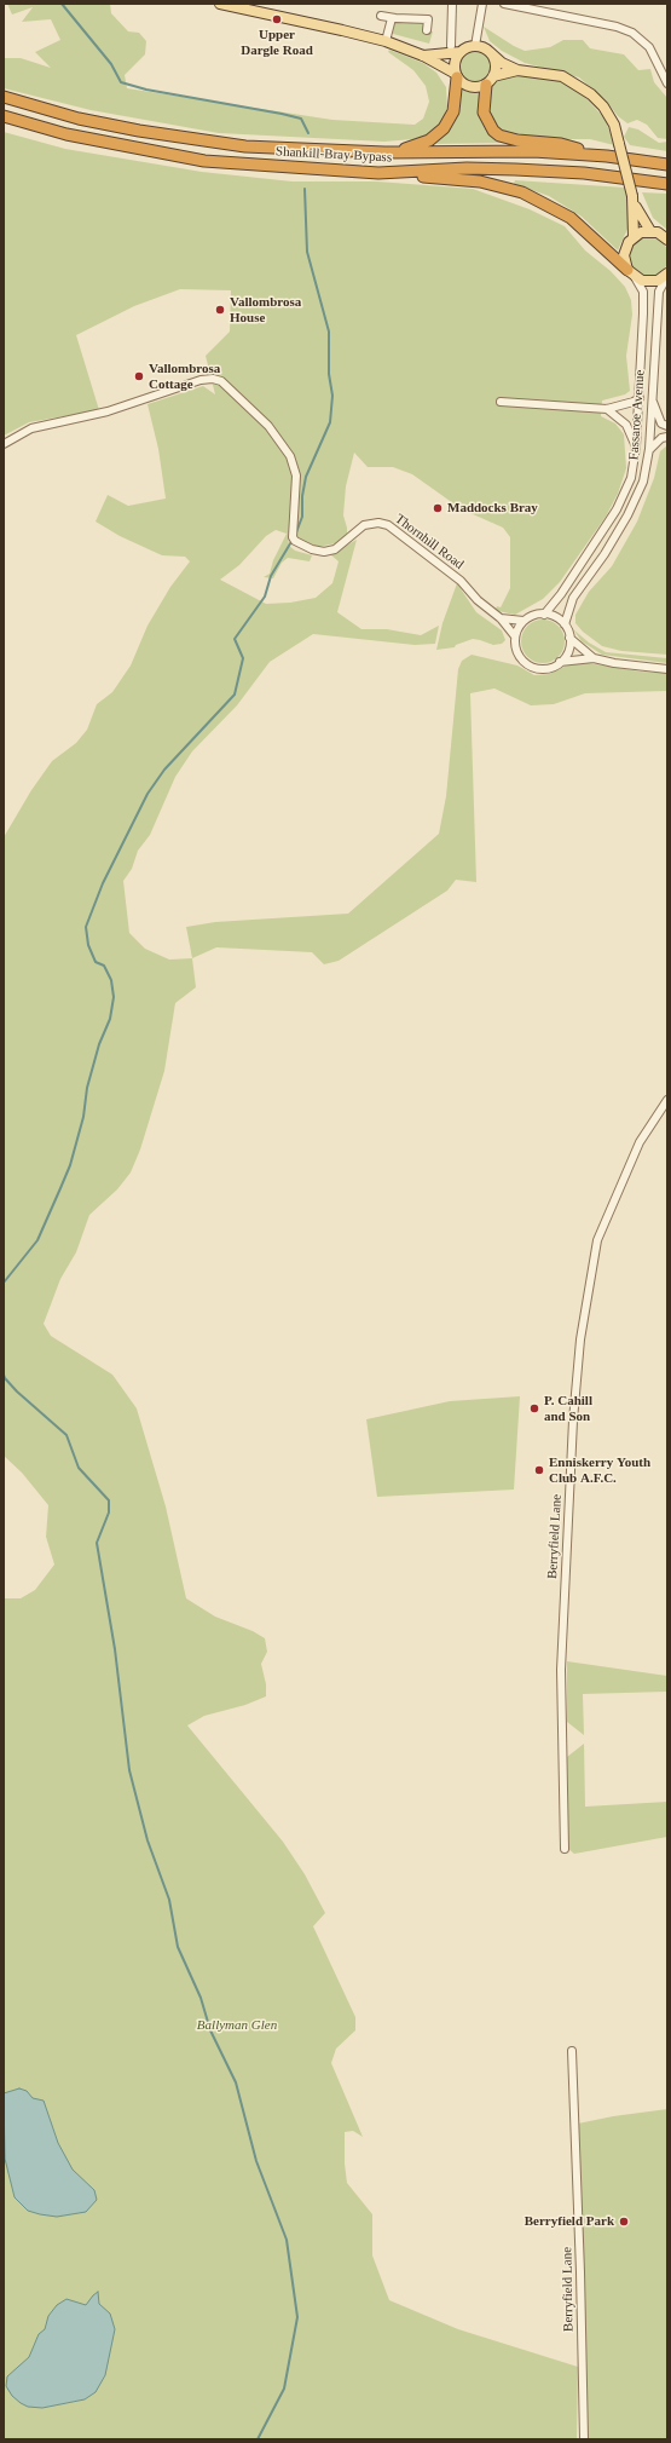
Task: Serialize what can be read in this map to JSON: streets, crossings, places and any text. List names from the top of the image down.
{
  "streets": {
    "highway": ["Shankill-Bray Bypass"],
    "street": ["Fassaroe Avenue", "Thornhill Road", "Berryfield Lane"]
  },
  "crossings": [
    ["Fassaroe Avenue", "Thornhill Road"]
  ],
  "parks": ["Ballyman Glen"],
  "places": [
    "Upper Dargle Road",
    "Vallombrosa House",
    "Vallombrosa Cottage",
    "Maddocks Bray",
    "P. Cahill and Son",
    "Enniskerry Youth Club A.F.C.",
    "Berryfield Park"
  ]
}
